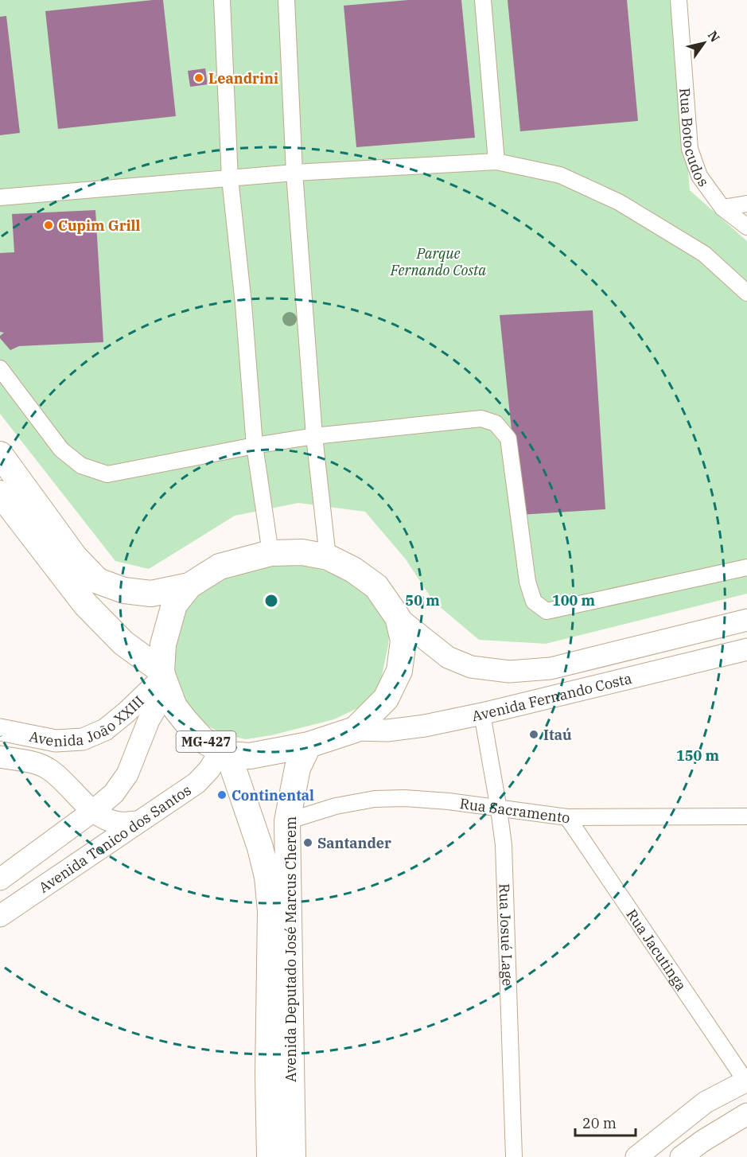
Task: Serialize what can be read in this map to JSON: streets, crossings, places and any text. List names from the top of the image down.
{
  "streets": {
    "main road": [
      "Avenida Fernando Costa",
      "Avenida João XXIII",
      "MG-427",
      "Avenida Tonico dos Santos",
      "Avenida Deputado José Marcus Cherem"
    ],
    "street": [
      "Rua Botocudos",
      "Rua Sacramento",
      "Rua Josué Lage",
      "Rua Jacutinga"
    ]
  },
  "crossings": [
    ["Avenida Fernando Costa", "MG-427"],
    ["Avenida Fernando Costa", "Rua Josué Lage"],
    ["Avenida João XXIII", "MG-427"],
    ["Avenida João XXIII", "Avenida Tonico dos Santos"],
    ["MG-427", "Avenida Tonico dos Santos"],
    ["MG-427", "Avenida Deputado José Marcus Cherem"],
    ["Rua Sacramento", "Rua Josué Lage"],
    ["Rua Sacramento", "Avenida Deputado José Marcus Cherem"],
    ["Rua Sacramento", "Rua Jacutinga"],
    ["Avenida Tonico dos Santos", "Avenida Deputado José Marcus Cherem"]
  ],
  "parks": ["Parque Fernando Costa"],
  "places": [
    "Leandrini",
    "Cupim Grill",
    "Itaú",
    "Continental",
    "Santander"
  ],
  "scale_bar": "20 m",
  "north": "top right",
  "rings": ["50 m", "100 m", "150 m"]
}
